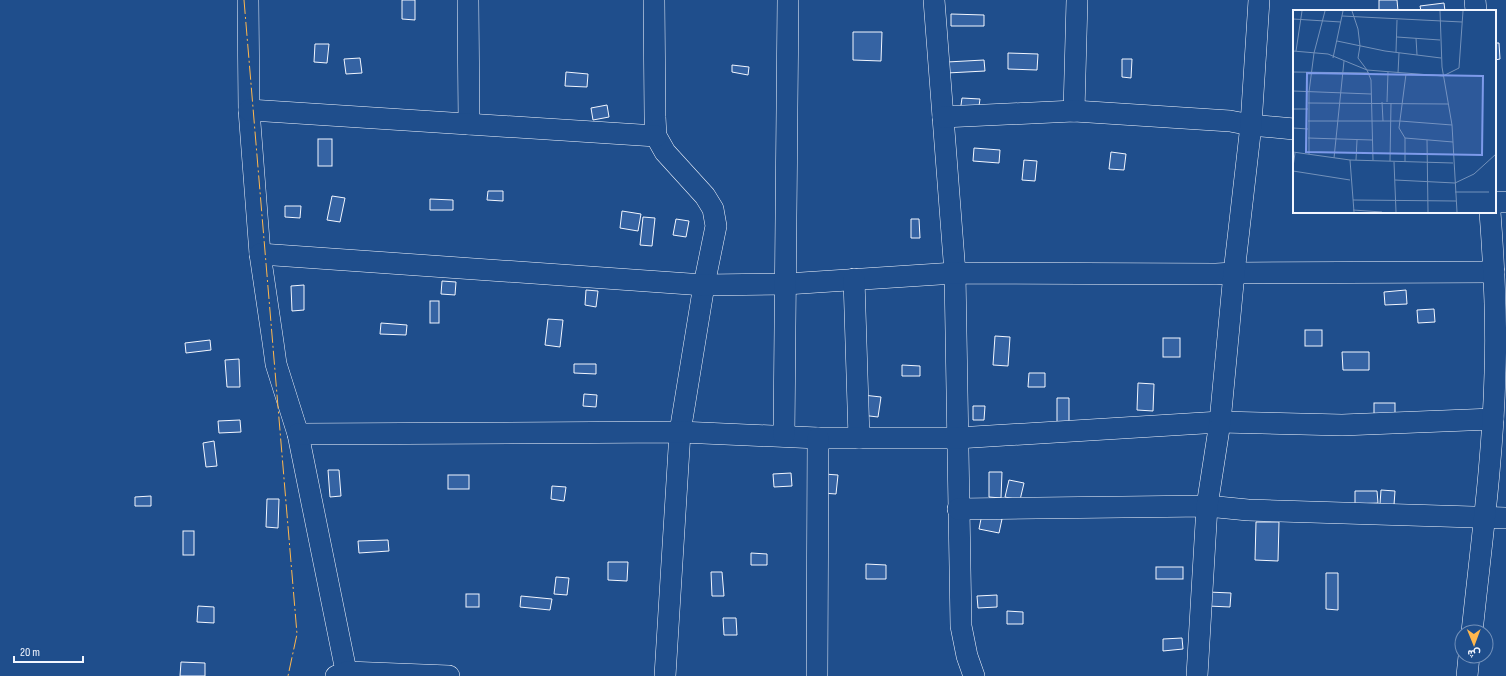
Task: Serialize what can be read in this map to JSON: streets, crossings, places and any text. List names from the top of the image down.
{
  "scale_bar": "20 m",
  "north": "bottom"
}
